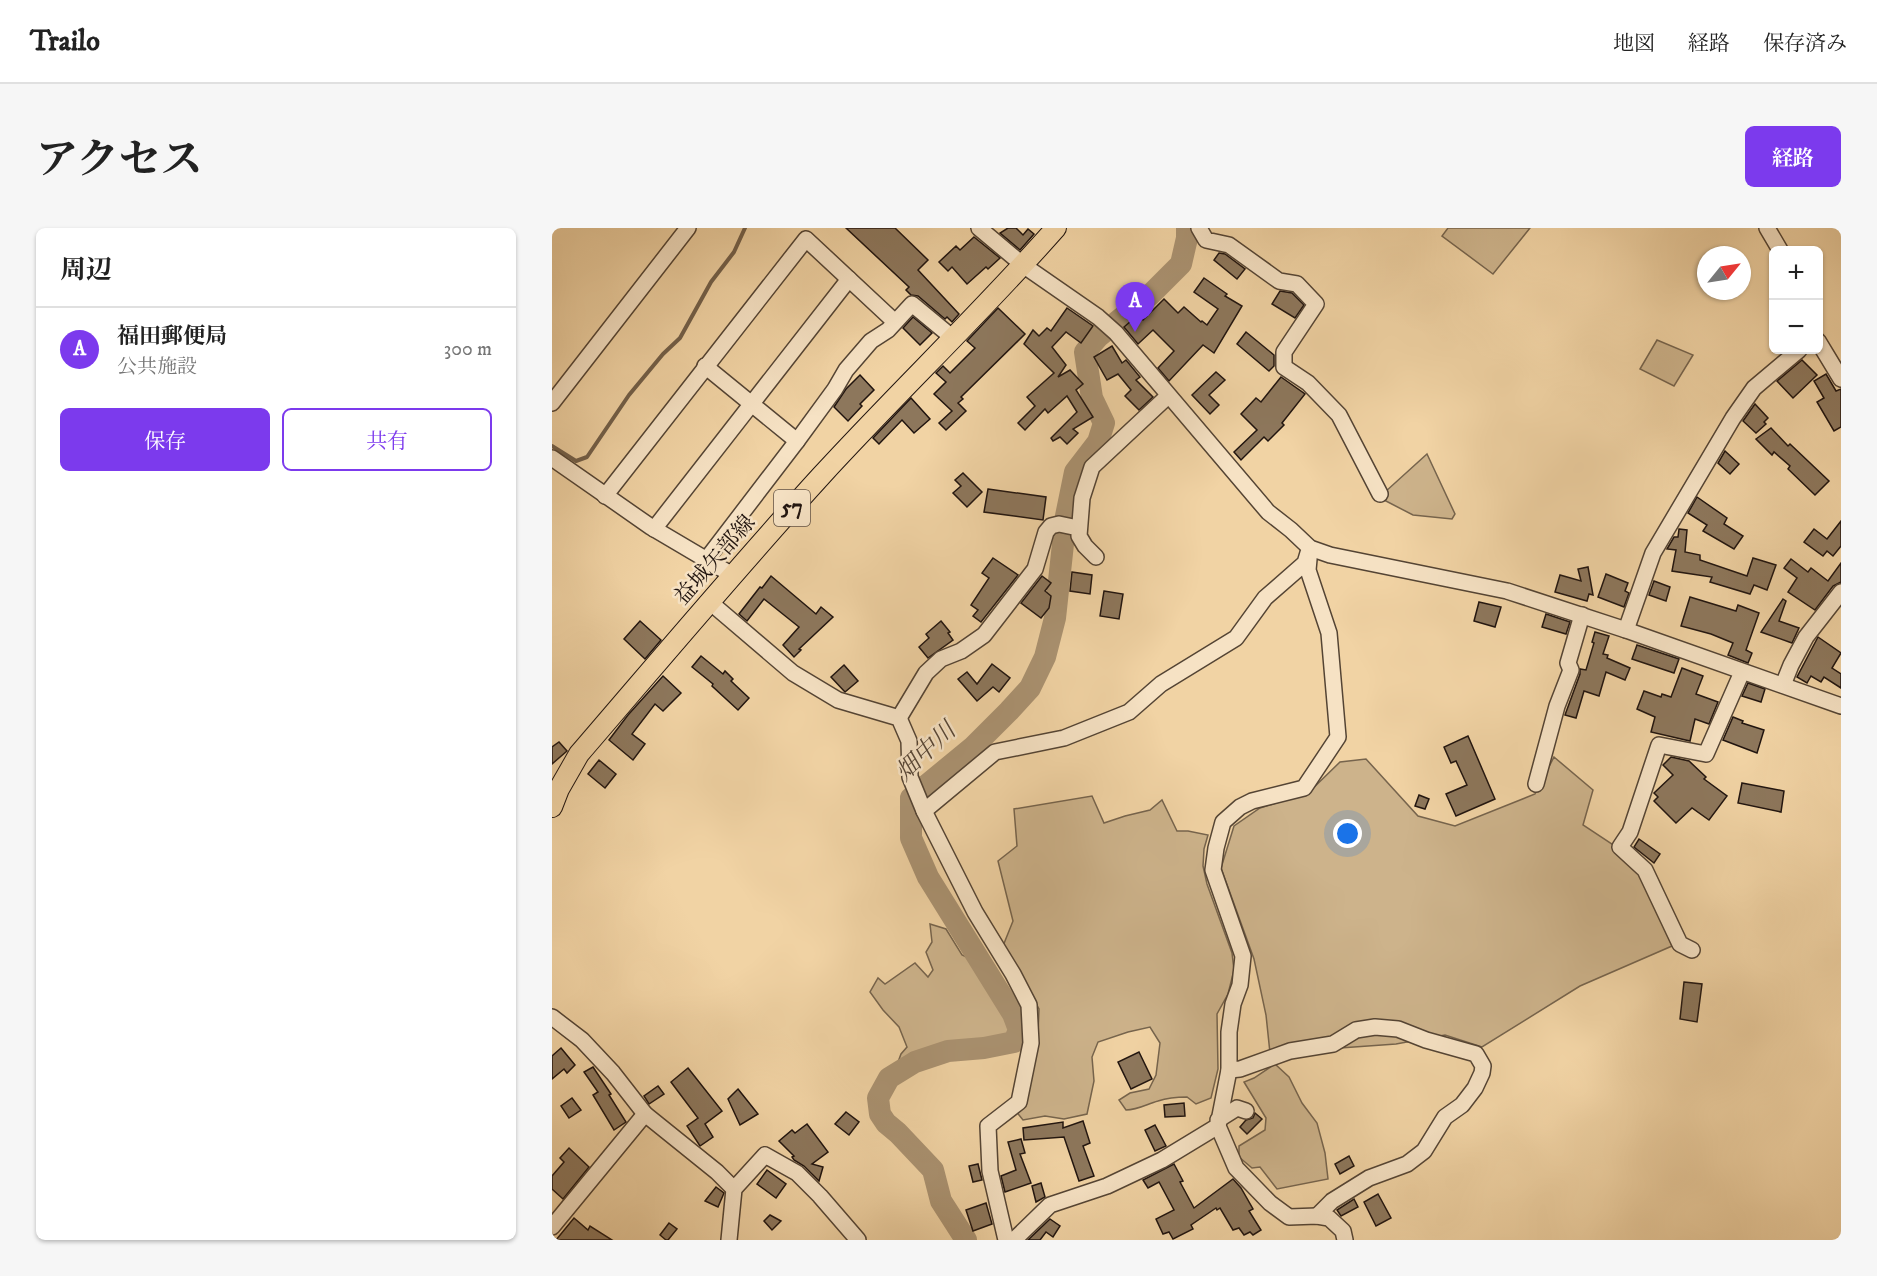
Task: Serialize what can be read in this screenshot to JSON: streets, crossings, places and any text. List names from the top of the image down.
{
  "streets": {
    "main road": ["57", "益城矢部線"]
  },
  "water": ["畑中川"],
  "north": "top right",
  "page": {
    "header": "Trailo",
    "nav": ["地図", "経路", "保存済み"],
    "title": "アクセス",
    "buttons": [
      "経路",
      ["保存", "共有"]
    ],
    "heading": "周辺",
    "map_buttons": ["+", "−"],
    "pins": "A",
    "list": [
      {
        "mark": "A",
        "name": "福田郵便局",
        "note": "公共施設",
        "value": "300 m"
      }
    ]
  }
}
